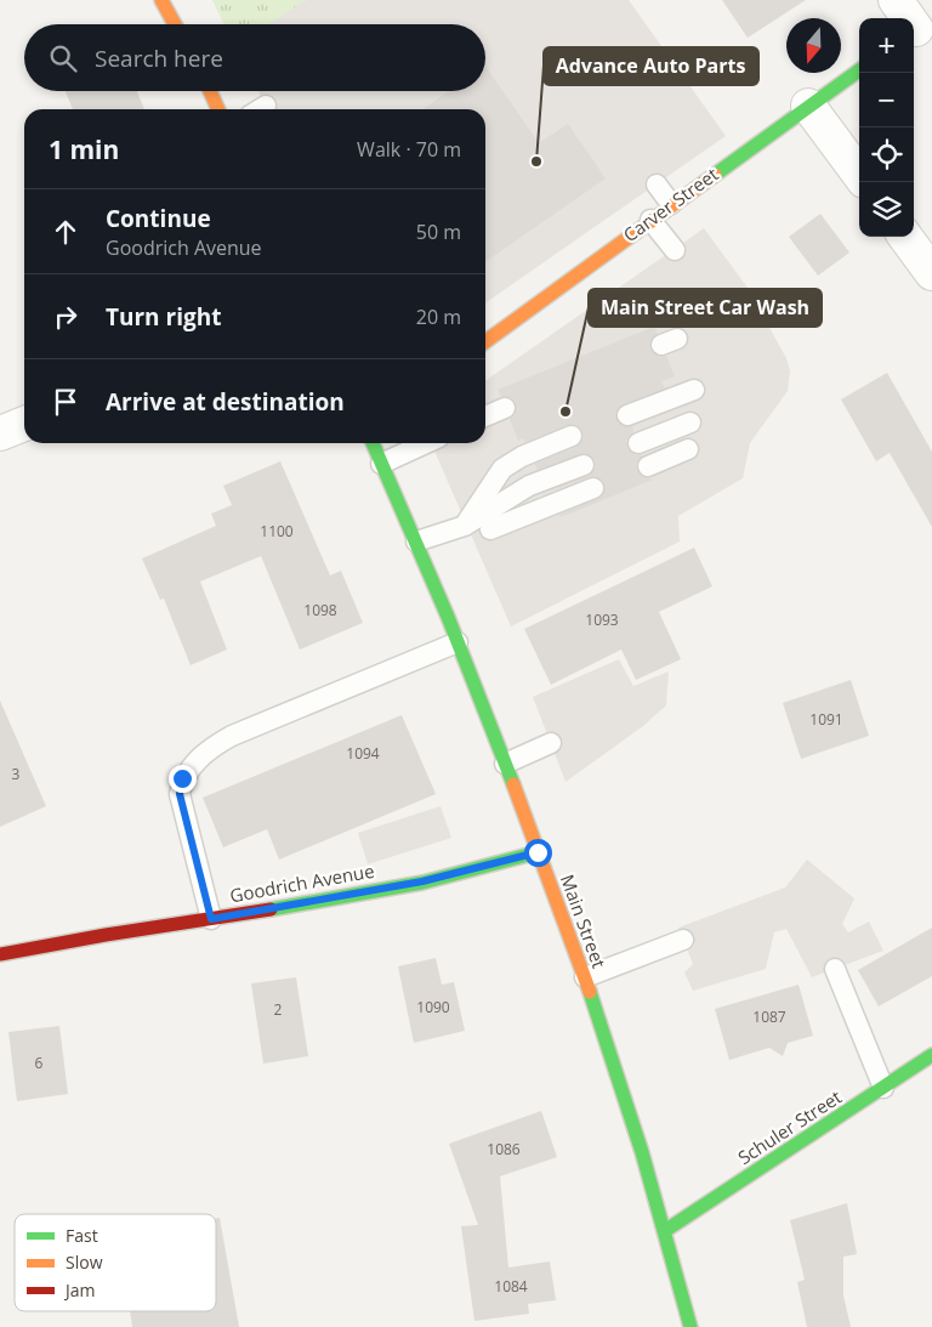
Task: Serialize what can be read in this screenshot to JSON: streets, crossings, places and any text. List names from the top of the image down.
{
  "streets": {
    "main road": [
      "Carver Street",
      "Goodrich Avenue",
      "Main Street",
      "Schuler Street"
    ]
  },
  "crossings": [
    ["Goodrich Avenue", "Main Street"],
    ["Main Street", "Schuler Street"]
  ],
  "places": ["Advance Auto Parts", "Main Street Car Wash"],
  "house_numbers": [
    "1100",
    "1098",
    "1093",
    "1091",
    "1094",
    "3",
    "1090",
    "2",
    "1087",
    "6",
    "1086",
    "1084"
  ],
  "legend": ["Fast", "Slow", "Jam"],
  "north": "bottom",
  "page": {
    "map_buttons": ["+", "−"],
    "search": "Search here",
    "heading": ["1 min", "Walk · 70 m"],
    "list": [
      ["Continue", "Goodrich Avenue", "50 m"],
      ["Turn right", "20 m"],
      "Arrive at destination"
    ]
  }
}
